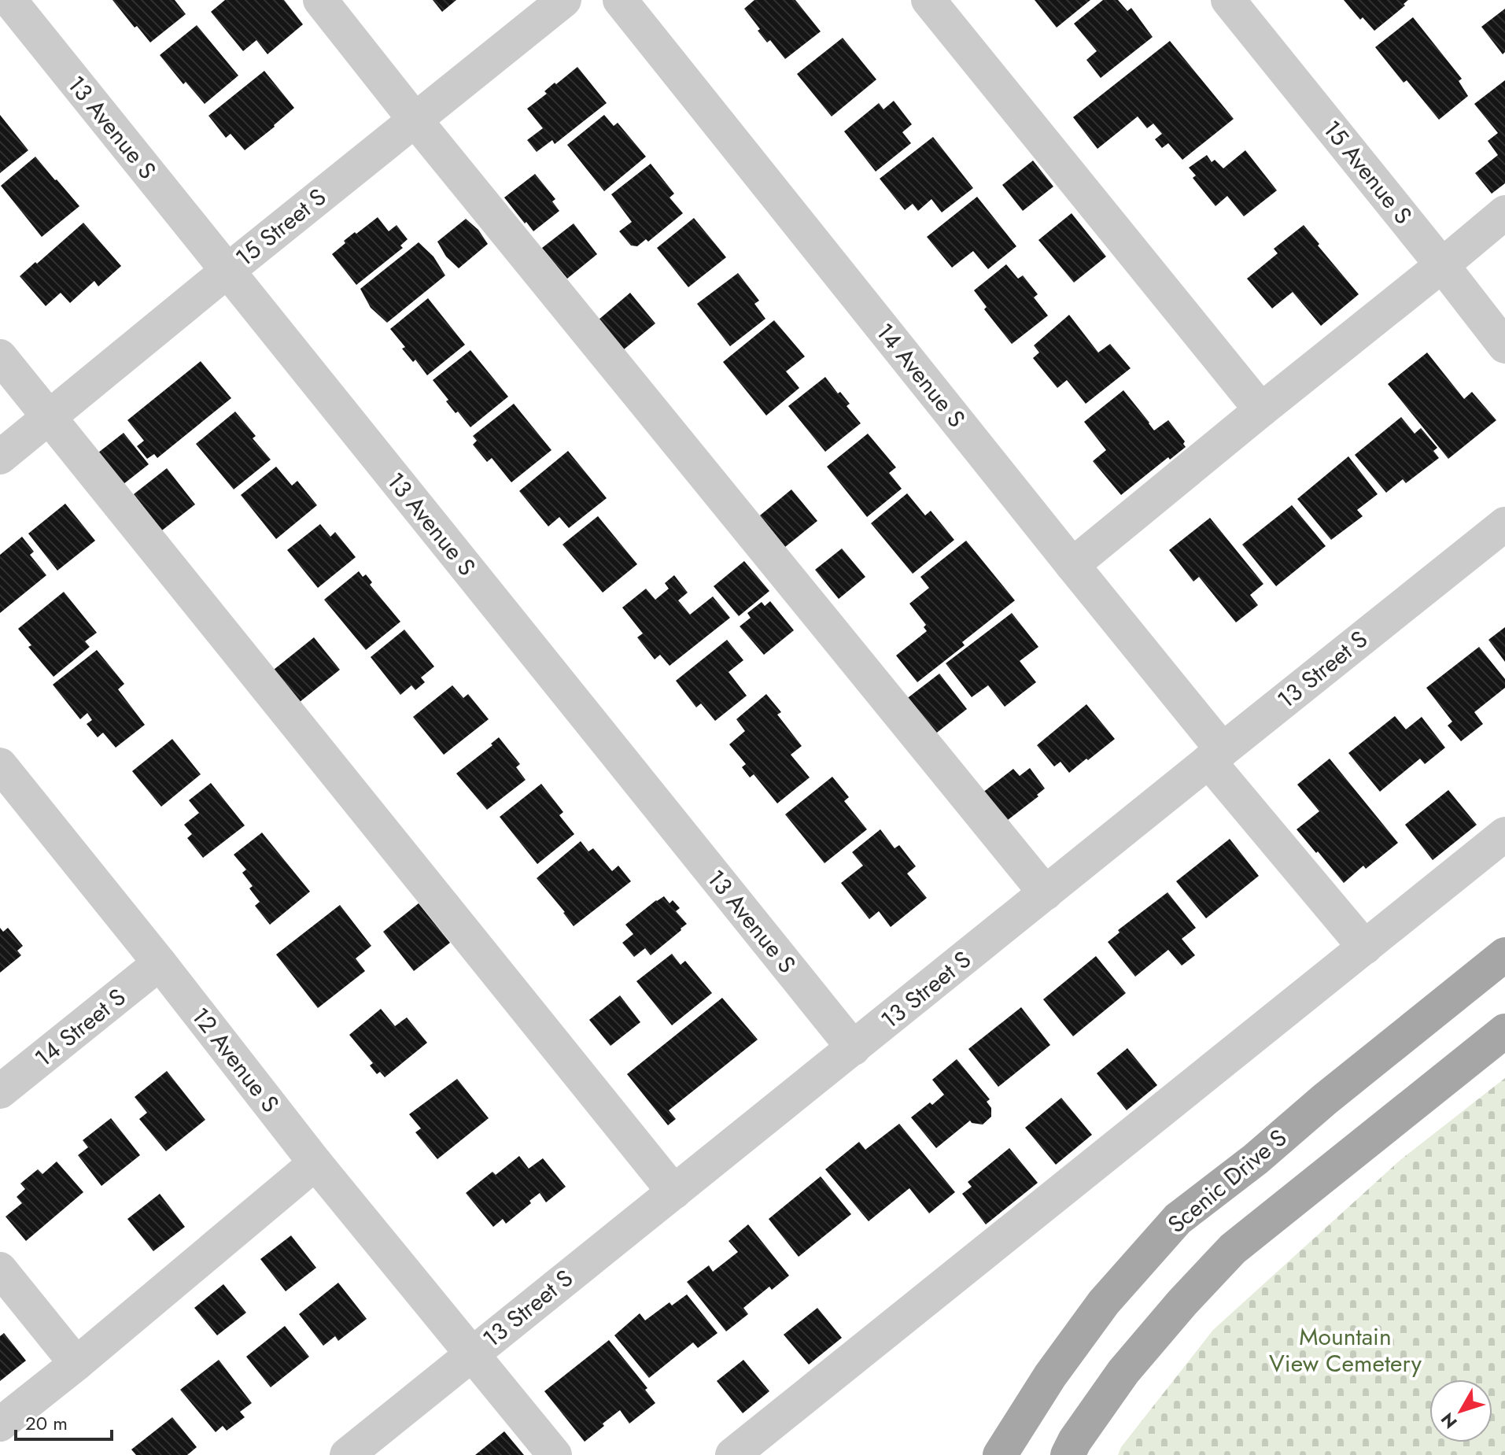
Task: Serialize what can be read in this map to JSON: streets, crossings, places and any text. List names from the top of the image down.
{
  "streets": {
    "main road": ["Scenic Drive S"],
    "street": [
      "13 Avenue S",
      "15 Avenue S",
      "15 Street S",
      "14 Avenue S",
      "13 Street S",
      "14 Street S",
      "12 Avenue S"
    ]
  },
  "crossings": [
    ["13 Avenue S", "15 Street S"],
    ["13 Avenue S", "13 Street S"],
    ["14 Avenue S", "13 Street S"],
    ["13 Street S", "12 Avenue S"],
    ["14 Street S", "12 Avenue S"]
  ],
  "parks": ["Mountain View Cemetery"],
  "scale_bar": "20 m",
  "north": "bottom left"
}
